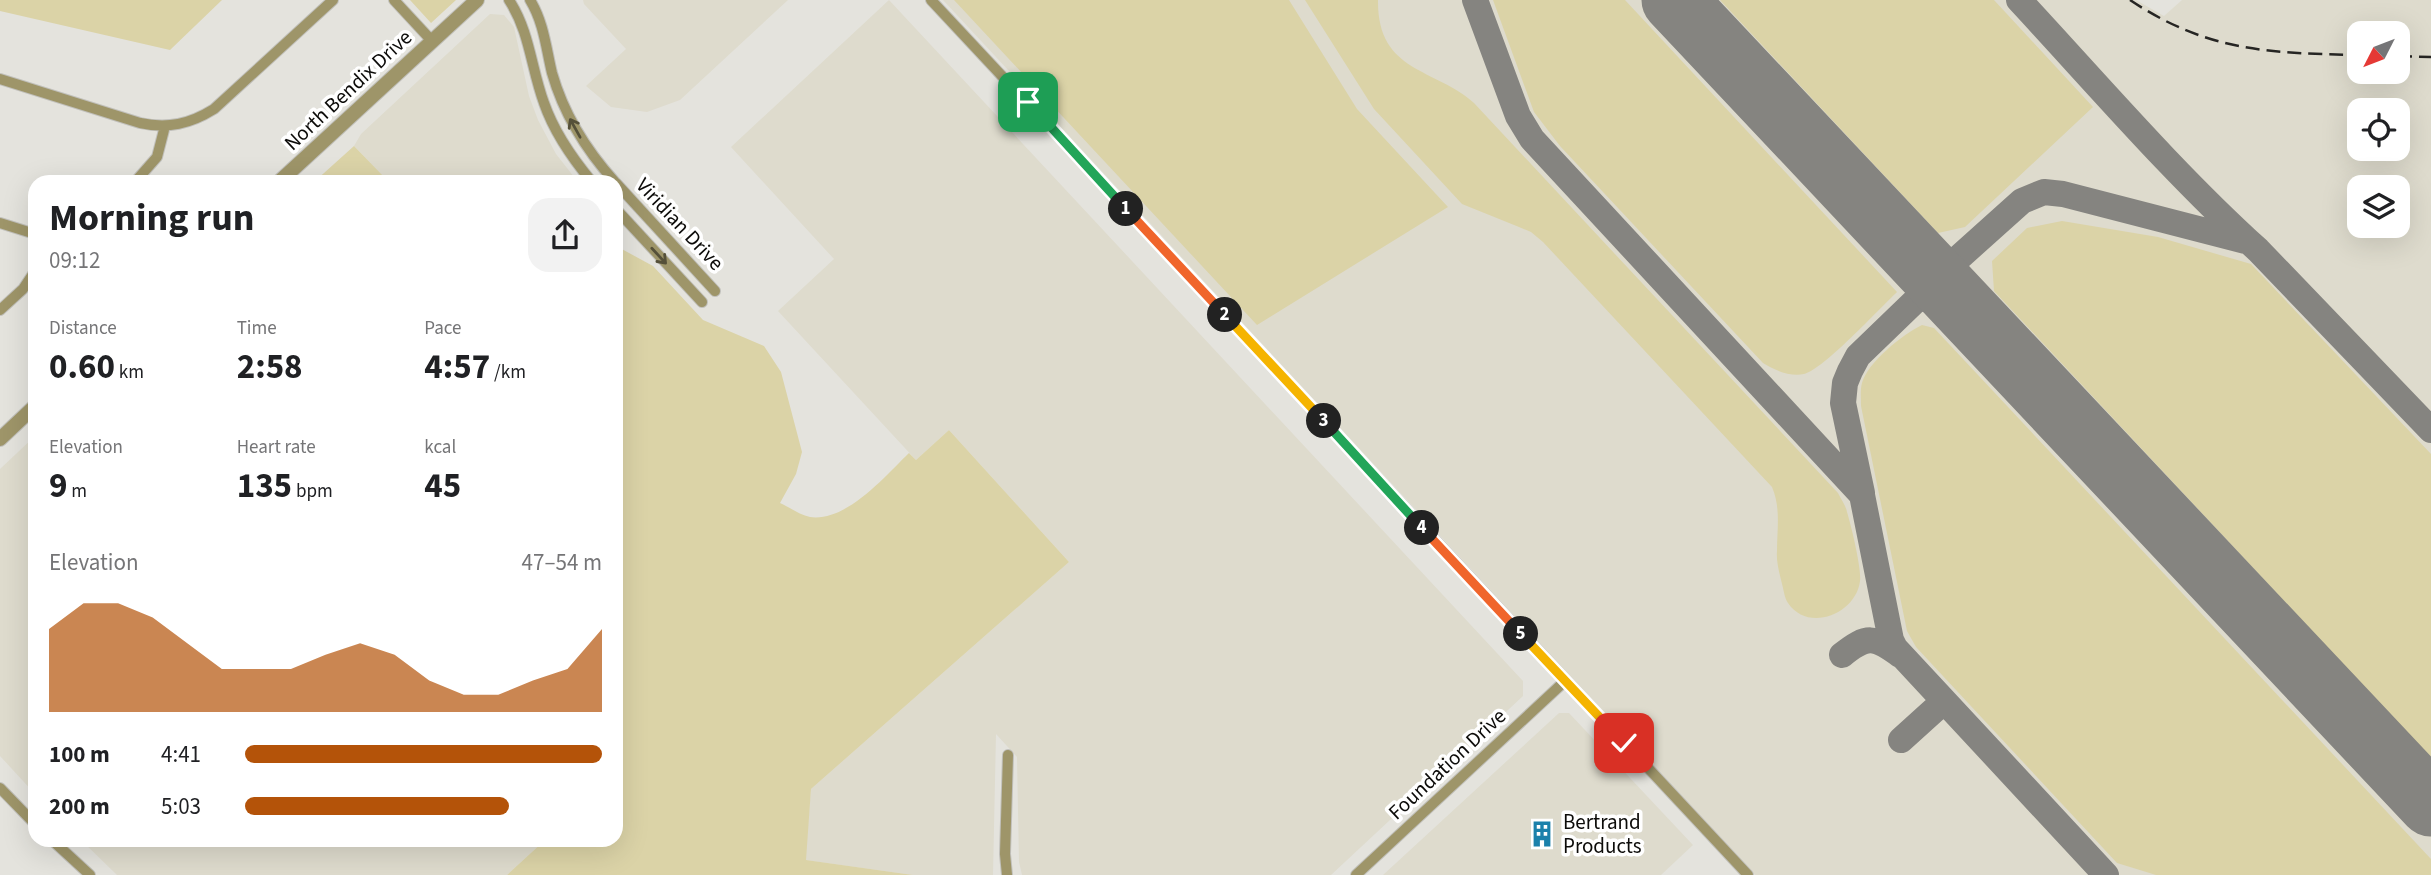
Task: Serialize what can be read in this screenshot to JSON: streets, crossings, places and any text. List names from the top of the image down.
{
  "streets": {
    "street": ["North Bendix Drive", "Viridian Drive", "Foundation Drive"]
  },
  "places": {
    "building": ["Bertrand Products"]
  },
  "north": "bottom left",
  "page": {
    "heading": ["Morning run", "09:12"],
    "pins": [
      "1",
      "2",
      "3",
      "4",
      "5"
    ],
    "stats": [
      ["Distance", "0.60 km"],
      ["Time", "2:58"],
      ["Pace", "4:57 /km"],
      ["Elevation", "9 m"],
      ["Heart rate", "135 bpm"],
      ["kcal", "45"]
    ],
    "chart": ["Elevation", "47–54 m"],
    "list": [
      {
        "name": "100 m",
        "note": "4:41"
      },
      {
        "name": "200 m",
        "note": "5:03"
      }
    ]
  }
}
